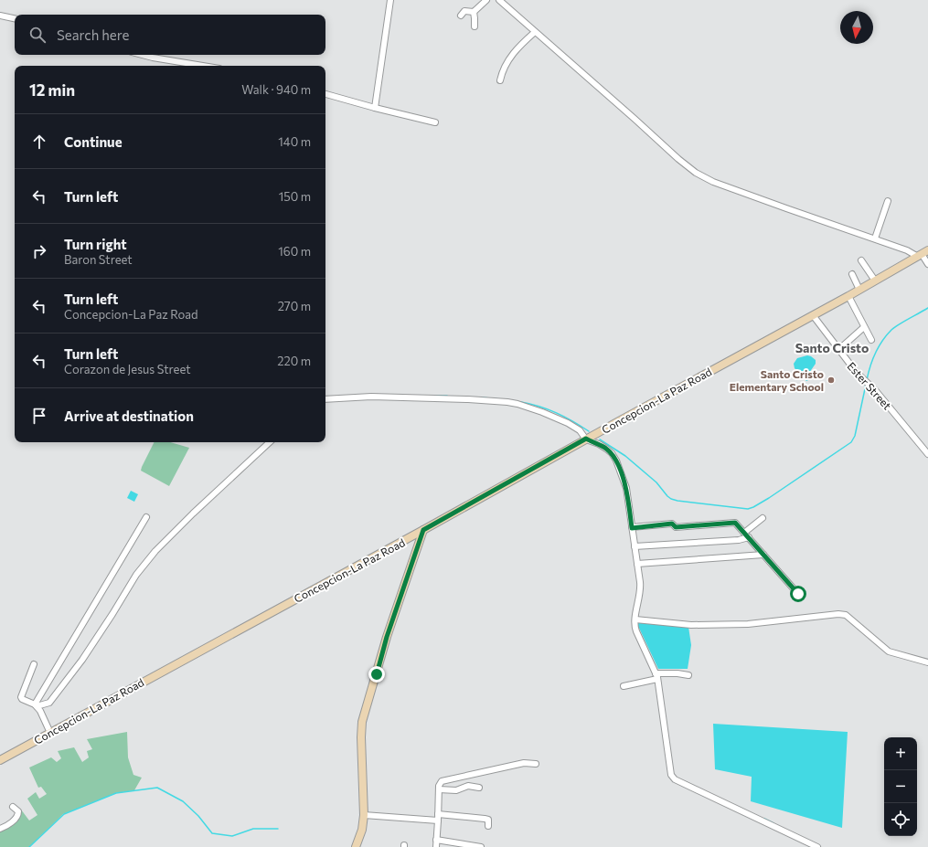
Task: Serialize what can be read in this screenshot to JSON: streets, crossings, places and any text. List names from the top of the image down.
{
  "streets": {
    "main road": ["Concepcion-La Paz Road"],
    "street": ["Ester Street"]
  },
  "crossings": [
    ["Ester Street", "Concepcion-La Paz Road"]
  ],
  "districts": ["Santo Cristo"],
  "places": ["Santo Cristo Elementary School"],
  "north": "bottom",
  "page": {
    "search": "Search here",
    "heading": ["12 min", "Walk · 940 m"],
    "list": [
      ["Continue", "140 m"],
      ["Turn left", "150 m"],
      ["Turn right", "Baron Street", "160 m"],
      ["Turn left", "Concepcion-La Paz Road", "270 m"],
      ["Turn left", "Corazon de Jesus Street", "220 m"],
      "Arrive at destination"
    ],
    "map_buttons": ["+", "−"]
  }
}
